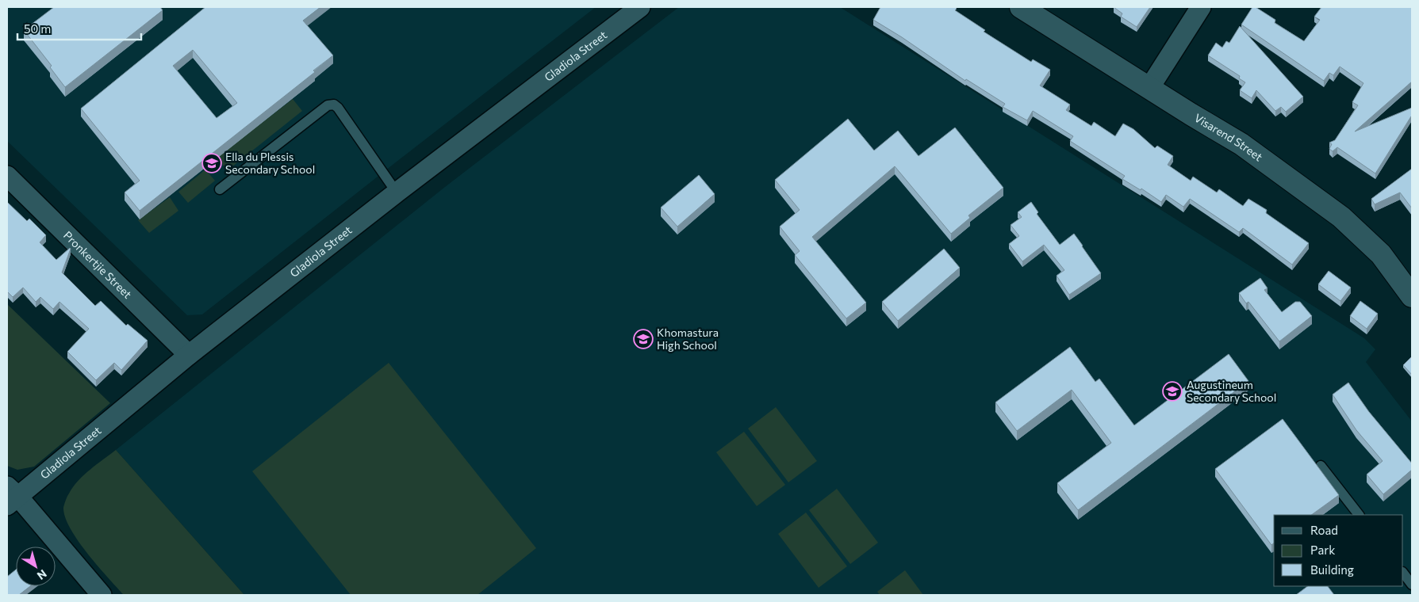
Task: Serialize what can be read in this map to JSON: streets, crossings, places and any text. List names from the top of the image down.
{
  "streets": {
    "street": ["Gladiola Street", "Visarend Street", "Pronkertjie Street"]
  },
  "crossings": [
    ["Gladiola Street", "Pronkertjie Street"]
  ],
  "places": {
    "school or university": ["Ella du Plessis Secondary School", "Khomastura High School", "Augustineum Secondary School"]
  },
  "legend": ["Road", "Park", "Building"],
  "scale_bar": "50 m",
  "north": "bottom right"
}
